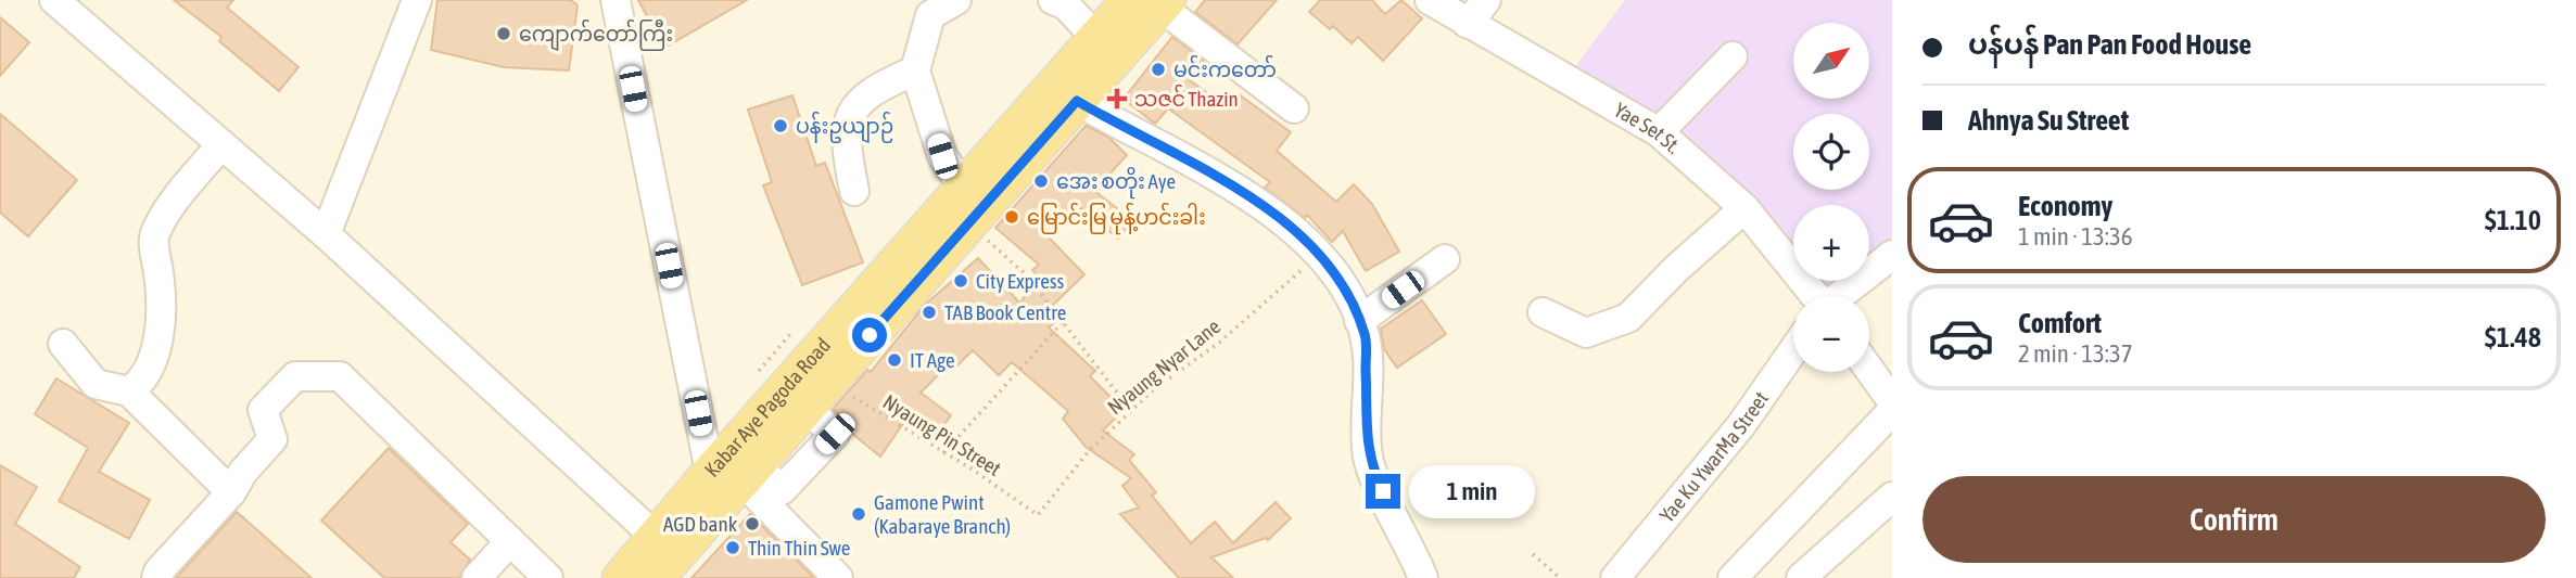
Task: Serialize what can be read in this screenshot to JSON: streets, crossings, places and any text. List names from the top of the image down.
{
  "streets": {
    "main road": ["Kabar Aye Pagoda Road"],
    "street": ["Yae Set St.", "Yae Ku YwarMa Street"],
    "path": ["Nyaung Nyar Lane", "Nyaung Pin Street"]
  },
  "crossings": [
    ["Nyaung Nyar Lane", "Nyaung Pin Street"],
    ["Kabar Aye Pagoda Road", "Nyaung Pin Street"]
  ],
  "places": {
    "other": [
      "ကျောက်တော်ကြီး",
      "မင်းကတော်",
      "ပန်းဥယျာဉ်",
      "အေး စတိုး Aye",
      "မြောင်းမြ မုန့်ဟင်းခါး",
      "City Express",
      "TAB Book Centre",
      "IT Age",
      "Gamone Pwint (Kabaraye Branch)",
      "AGD bank",
      "Thin Thin Swe"
    ],
    "health": ["သဇင် Thazin"]
  },
  "north": "top right",
  "page": {
    "banner": ["ပန်ပန် Pan Pan Food House", "Ahnya Su Street"],
    "map_buttons": ["+", "−"],
    "list": [
      {
        "name": "Economy",
        "note": "1 min · 13:36",
        "value": "$1.10"
      },
      {
        "name": "Comfort",
        "note": "2 min · 13:37",
        "value": "$1.48"
      }
    ],
    "buttons": "Confirm",
    "bubble": "1 min"
  }
}
